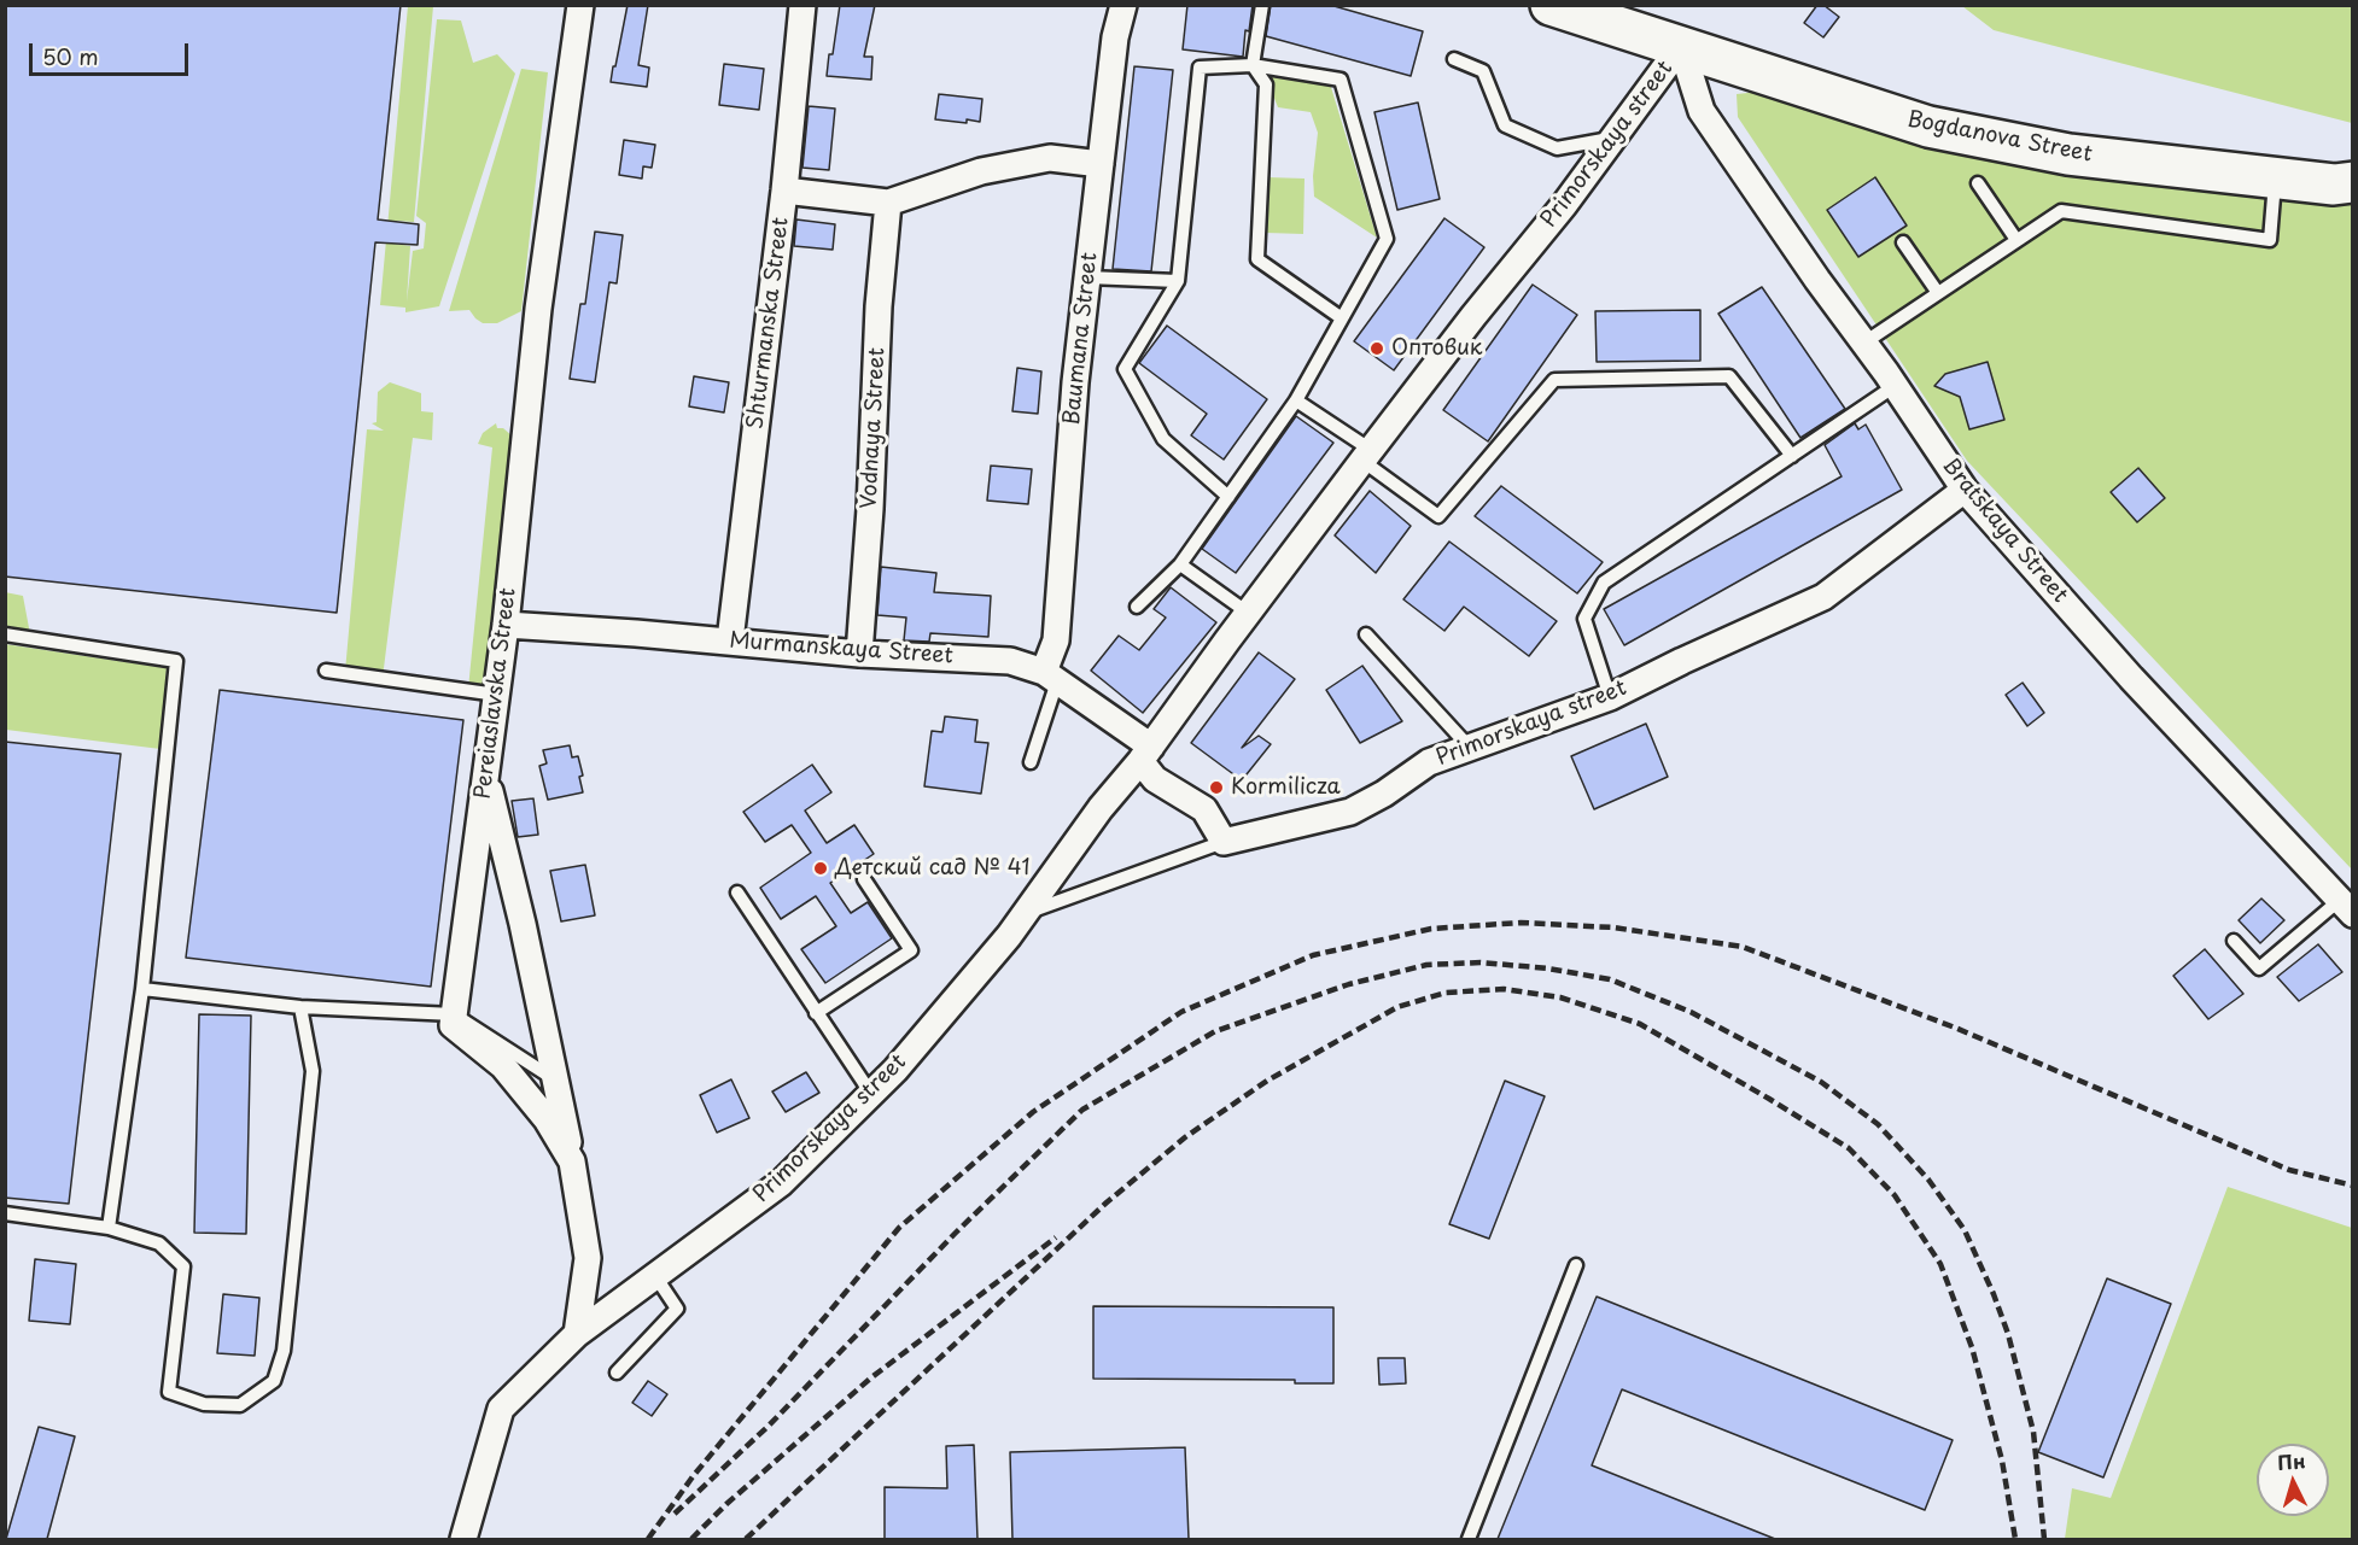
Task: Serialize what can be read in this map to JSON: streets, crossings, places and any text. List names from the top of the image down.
{
  "streets": {
    "main road": ["Bogdanova Street"],
    "street": [
      "Primorskaya street",
      "Shturmanska Street",
      "Baumana Street",
      "Vodnaya Street",
      "Bratskaya Street",
      "Murmanskaya Street",
      "Pereiaslavska Street"
    ]
  },
  "crossings": [
    ["Bogdanova Street", "Primorskaya street"],
    ["Bogdanova Street", "Bratskaya Street"],
    ["Primorskaya street", "Bratskaya Street"],
    ["Primorskaya street", "Murmanskaya Street"],
    ["Shturmanska Street", "Murmanskaya Street"],
    ["Baumana Street", "Murmanskaya Street"],
    ["Vodnaya Street", "Murmanskaya Street"],
    ["Murmanskaya Street", "Pereiaslavska Street"]
  ],
  "places": ["Оптовик", "Kormilicza", "Детский сад № 41"],
  "scale_bar": "50 m",
  "north": "top"
}
